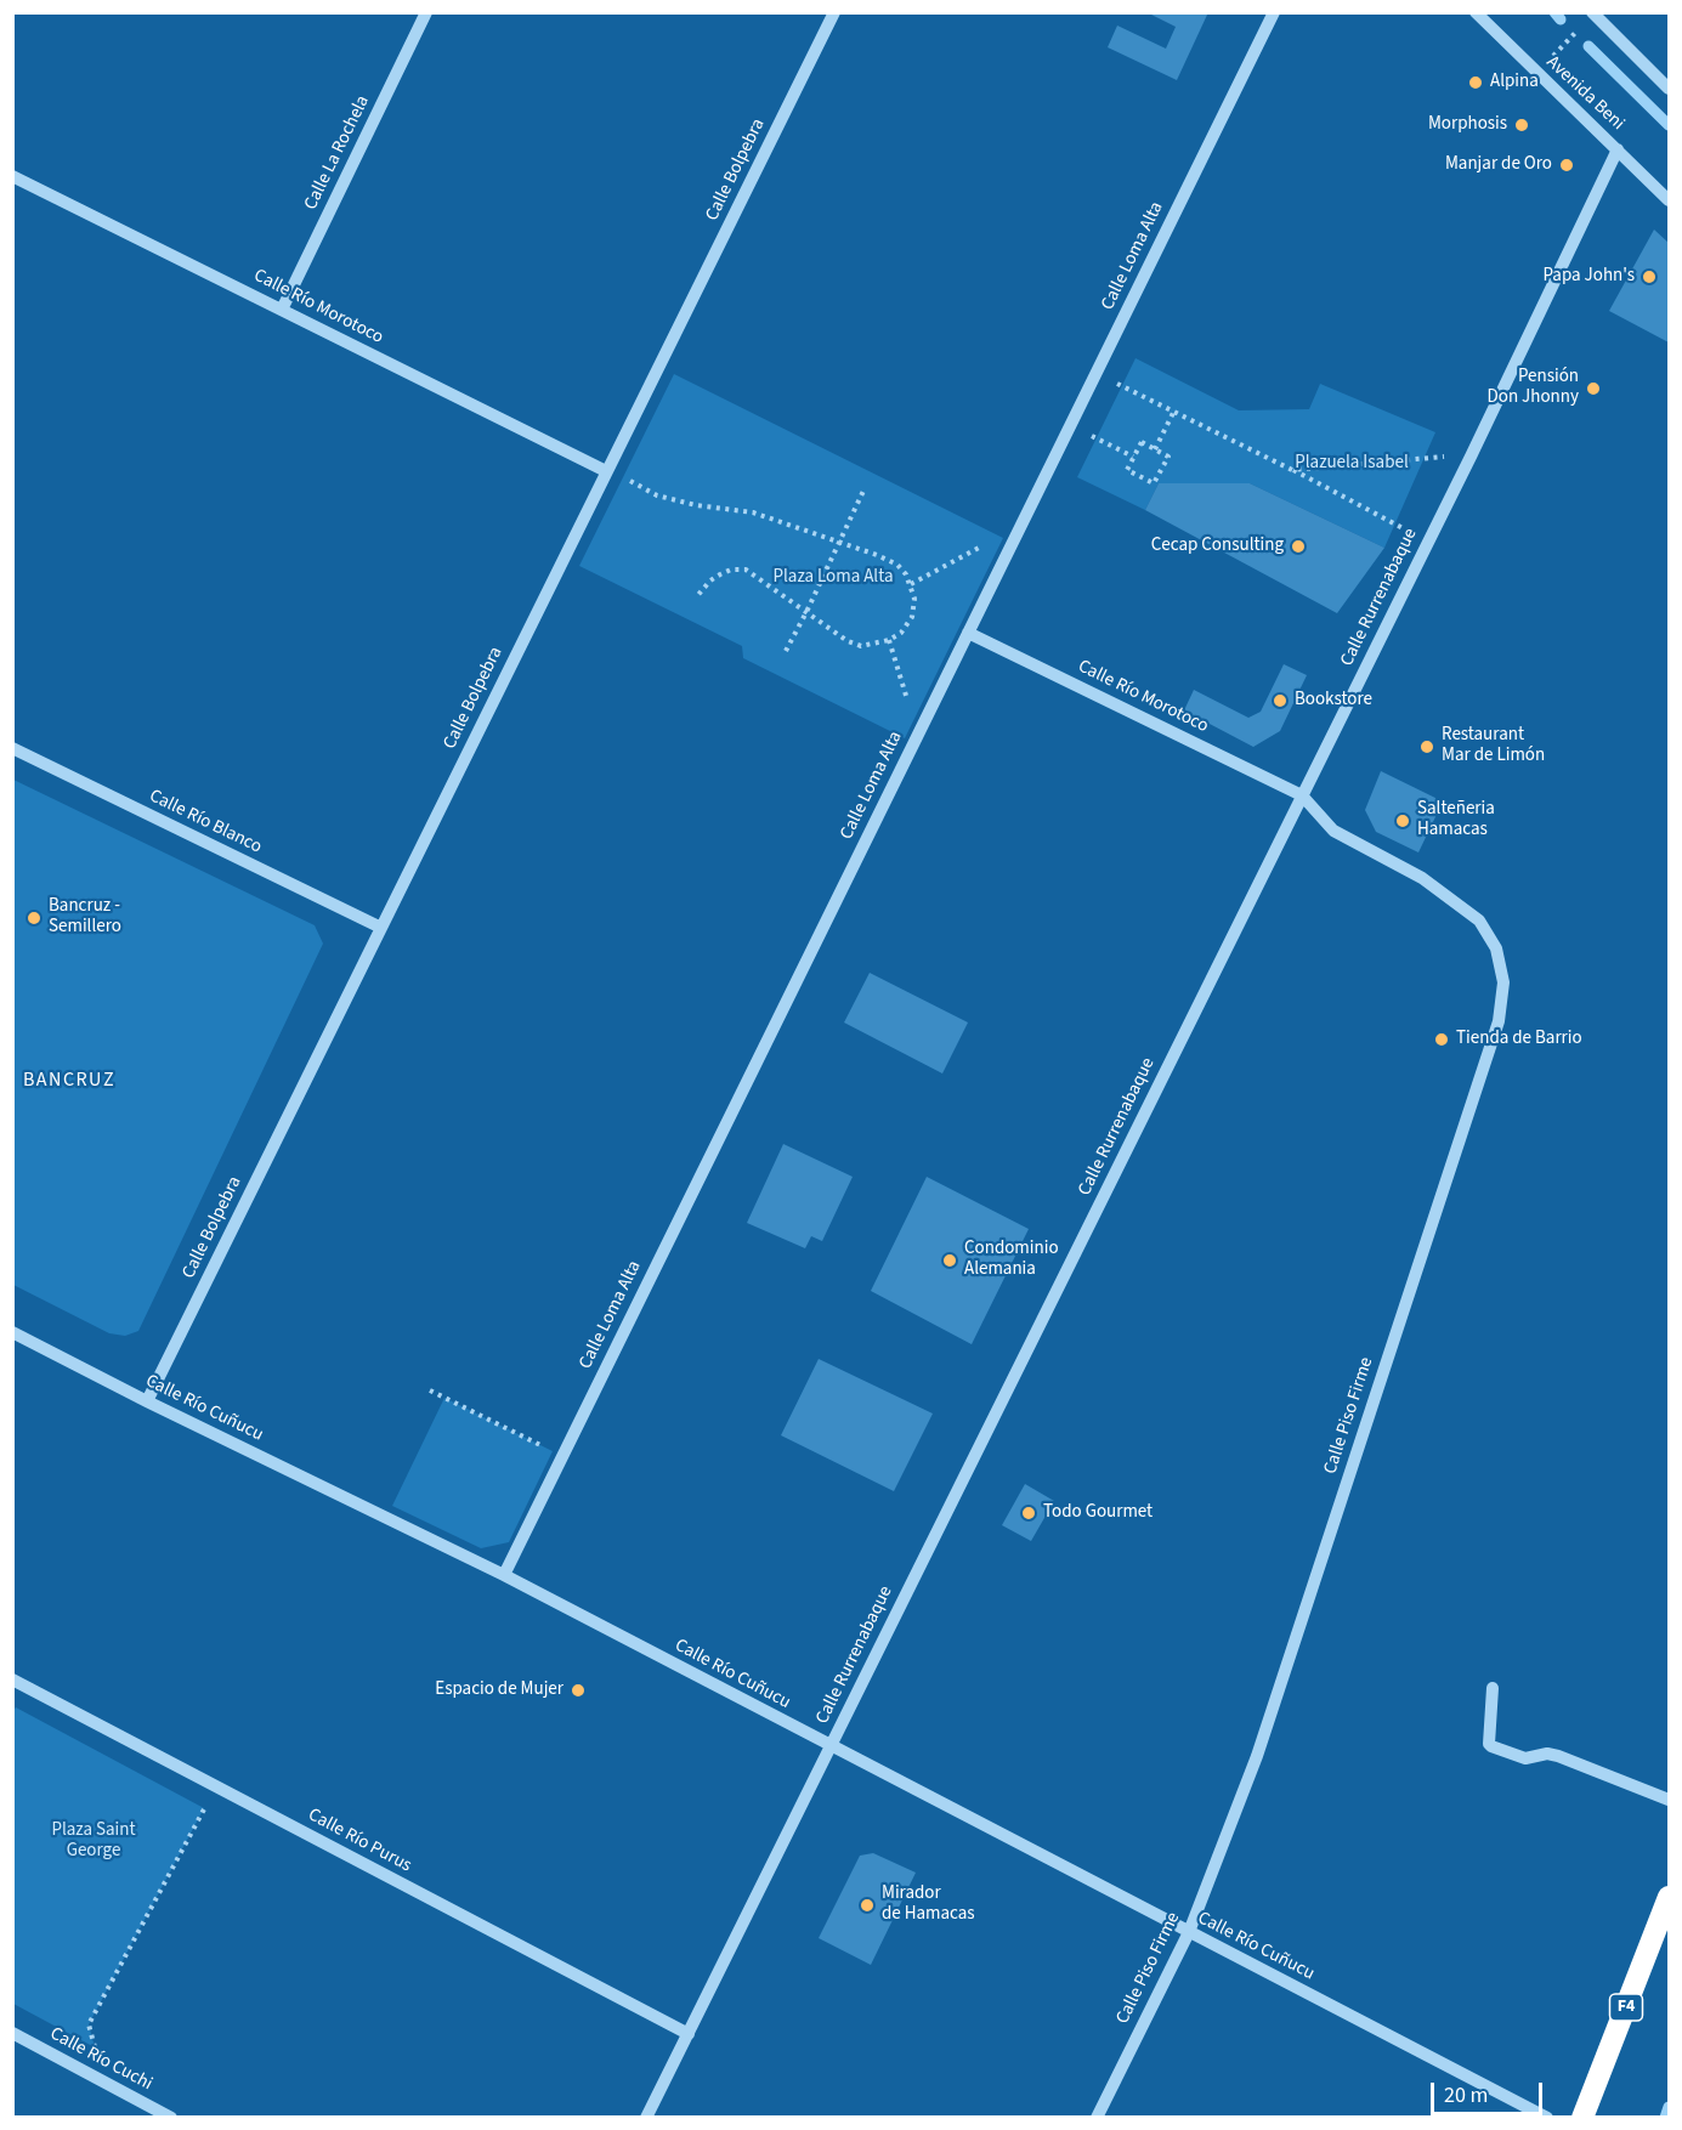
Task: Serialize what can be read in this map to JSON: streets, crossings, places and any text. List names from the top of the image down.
{
  "streets": {
    "highway": ["F4"],
    "street": [
      "Avenida Beni",
      "Calle La Rochela",
      "Calle Bolpebra",
      "Calle Loma Alta",
      "Calle Río Morotoco",
      "Calle Rurrenabaque",
      "Calle Río Blanco",
      "Calle Río Cuñucu",
      "Calle Piso Firme",
      "Calle Río Purus",
      "Calle Río Cuchi"
    ]
  },
  "crossings": [
    ["Avenida Beni", "Calle Rurrenabaque"],
    ["Calle La Rochela", "Calle Río Morotoco"],
    ["Calle Bolpebra", "Calle Río Morotoco"],
    ["Calle Bolpebra", "Calle Río Blanco"],
    ["Calle Bolpebra", "Calle Río Cuñucu"],
    ["Calle Loma Alta", "Calle Río Morotoco"],
    ["Calle Loma Alta", "Calle Río Cuñucu"],
    ["Calle Río Morotoco", "Calle Rurrenabaque"],
    ["Calle Río Morotoco", "Calle Piso Firme"],
    ["Calle Rurrenabaque", "Calle Río Cuñucu"],
    ["Calle Rurrenabaque", "Calle Piso Firme"],
    ["Calle Rurrenabaque", "Calle Río Purus"],
    ["Calle Río Cuñucu", "Calle Piso Firme"]
  ],
  "districts": ["BANCRUZ"],
  "parks": ["Plazuela Isabel", "Plaza Loma Alta", "Plaza Saint George"],
  "places": [
    "Alpina",
    "Morphosis",
    "Manjar de Oro",
    "Papa John's",
    "Pensión Don Jhonny",
    "Cecap Consulting",
    "Bookstore",
    "Restaurant Mar de Limón",
    "Salteñeria Hamacas",
    "Bancruz - Semillero",
    "Tienda de Barrio",
    "Condominio Alemania",
    "Todo Gourmet",
    "Espacio de Mujer",
    "Mirador de Hamacas"
  ],
  "scale_bar": "20 m"
}
